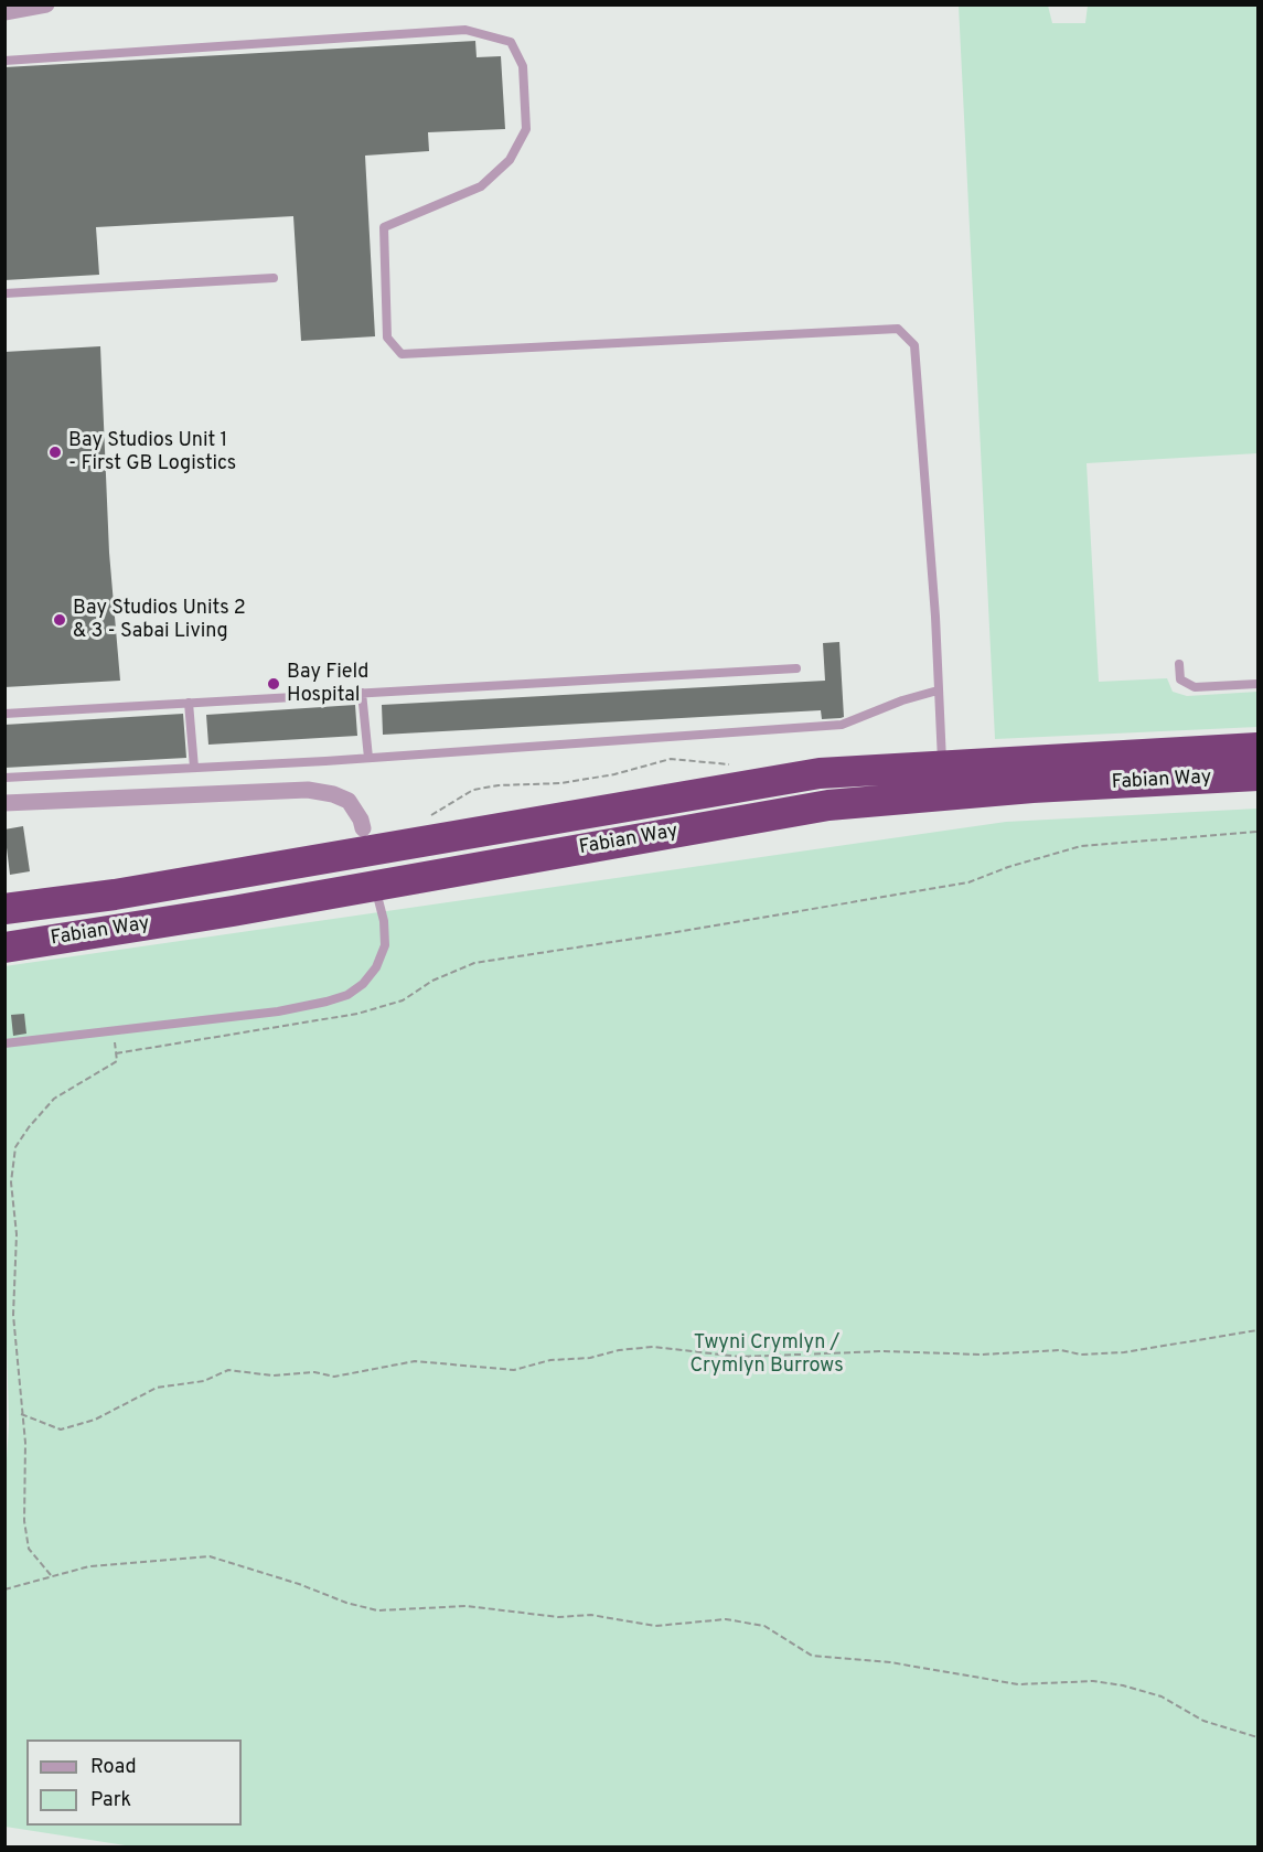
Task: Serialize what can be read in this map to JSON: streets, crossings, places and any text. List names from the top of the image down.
{
  "streets": {
    "highway": ["Fabian Way"]
  },
  "parks": ["Twyni Crymlyn / Crymlyn Burrows"],
  "places": ["Bay Studios Unit 1 - First GB Logistics", "Bay Studios Units 2 & 3 - Sabai Living", "Bay Field Hospital"],
  "legend": ["Road", "Park"]
}
